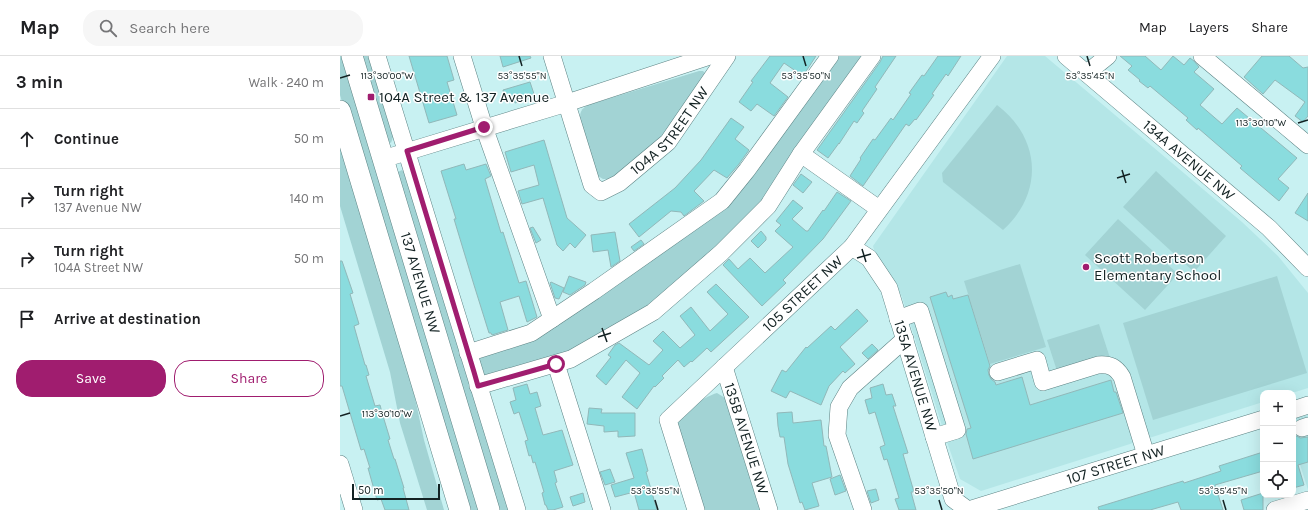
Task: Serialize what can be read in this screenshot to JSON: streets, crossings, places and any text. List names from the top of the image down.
{
  "streets": {
    "main road": ["137 AVENUE NW"],
    "street": [
      "104A STREET NW",
      "134A AVENUE NW",
      "105 STREET NW",
      "135A AVENUE NW",
      "135B AVENUE NW",
      "107 STREET NW"
    ]
  },
  "crossings": [
    ["104A STREET NW", "137 AVENUE NW"],
    ["105 STREET NW", "135A AVENUE NW"],
    ["105 STREET NW", "135B AVENUE NW"],
    ["135A AVENUE NW", "107 STREET NW"]
  ],
  "places": {
    "transit": ["104A Street & 137 Avenue"],
    "other": ["Scott Robertson Elementary School"]
  },
  "scale_bar": "50 m",
  "page": {
    "header": "Map",
    "search": "Search here",
    "nav": ["Map", "Layers", "Share"],
    "heading": ["3 min", "Walk · 240 m"],
    "list": [
      ["Continue", "50 m"],
      ["Turn right", "137 Avenue NW", "140 m"],
      ["Turn right", "104A Street NW", "50 m"],
      "Arrive at destination"
    ],
    "buttons": ["Save", "Share"],
    "map_buttons": ["+", "−"],
    "scale": "50 m"
  },
  "coordinates": [
    "113°30'00\"W",
    "53°35'55\"N",
    "53°35'50\"N",
    "53°35'45\"N",
    "113°30'10\"W"
  ]
}
